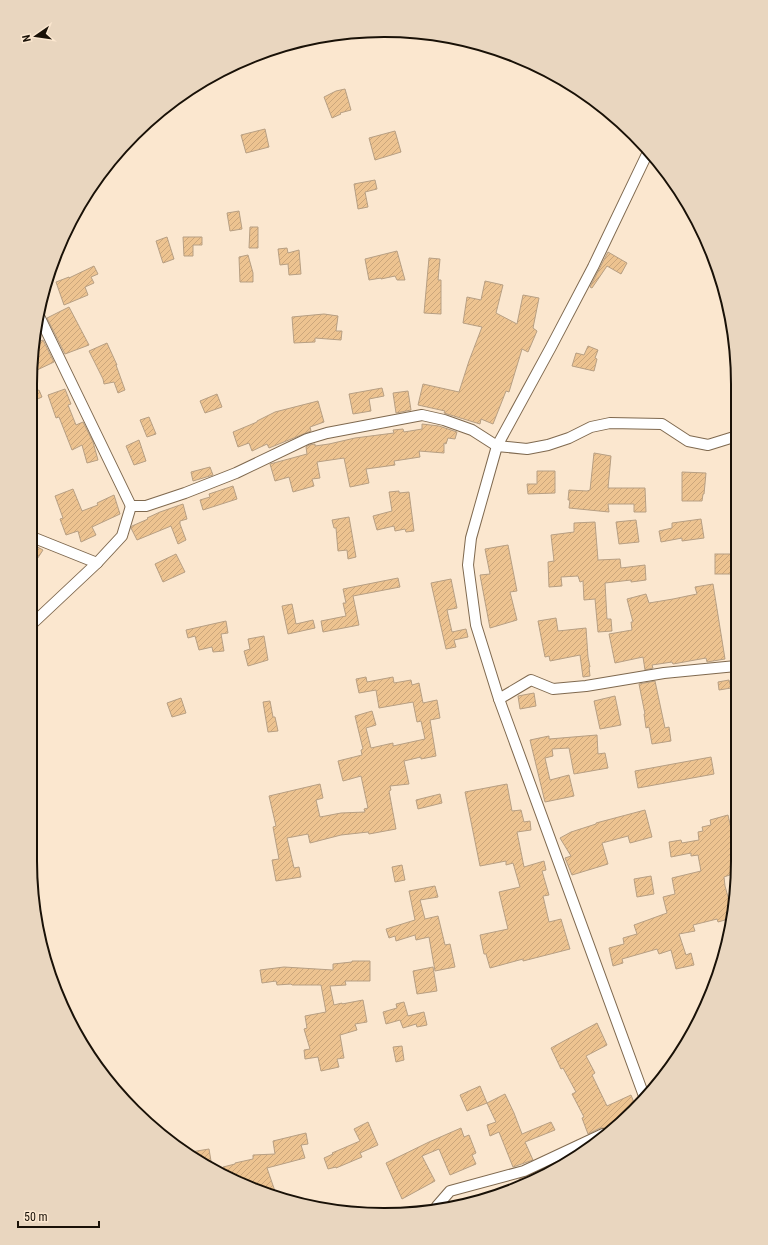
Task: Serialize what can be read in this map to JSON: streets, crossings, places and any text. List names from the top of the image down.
{
  "scale_bar": "50 m",
  "north": "left"
}
